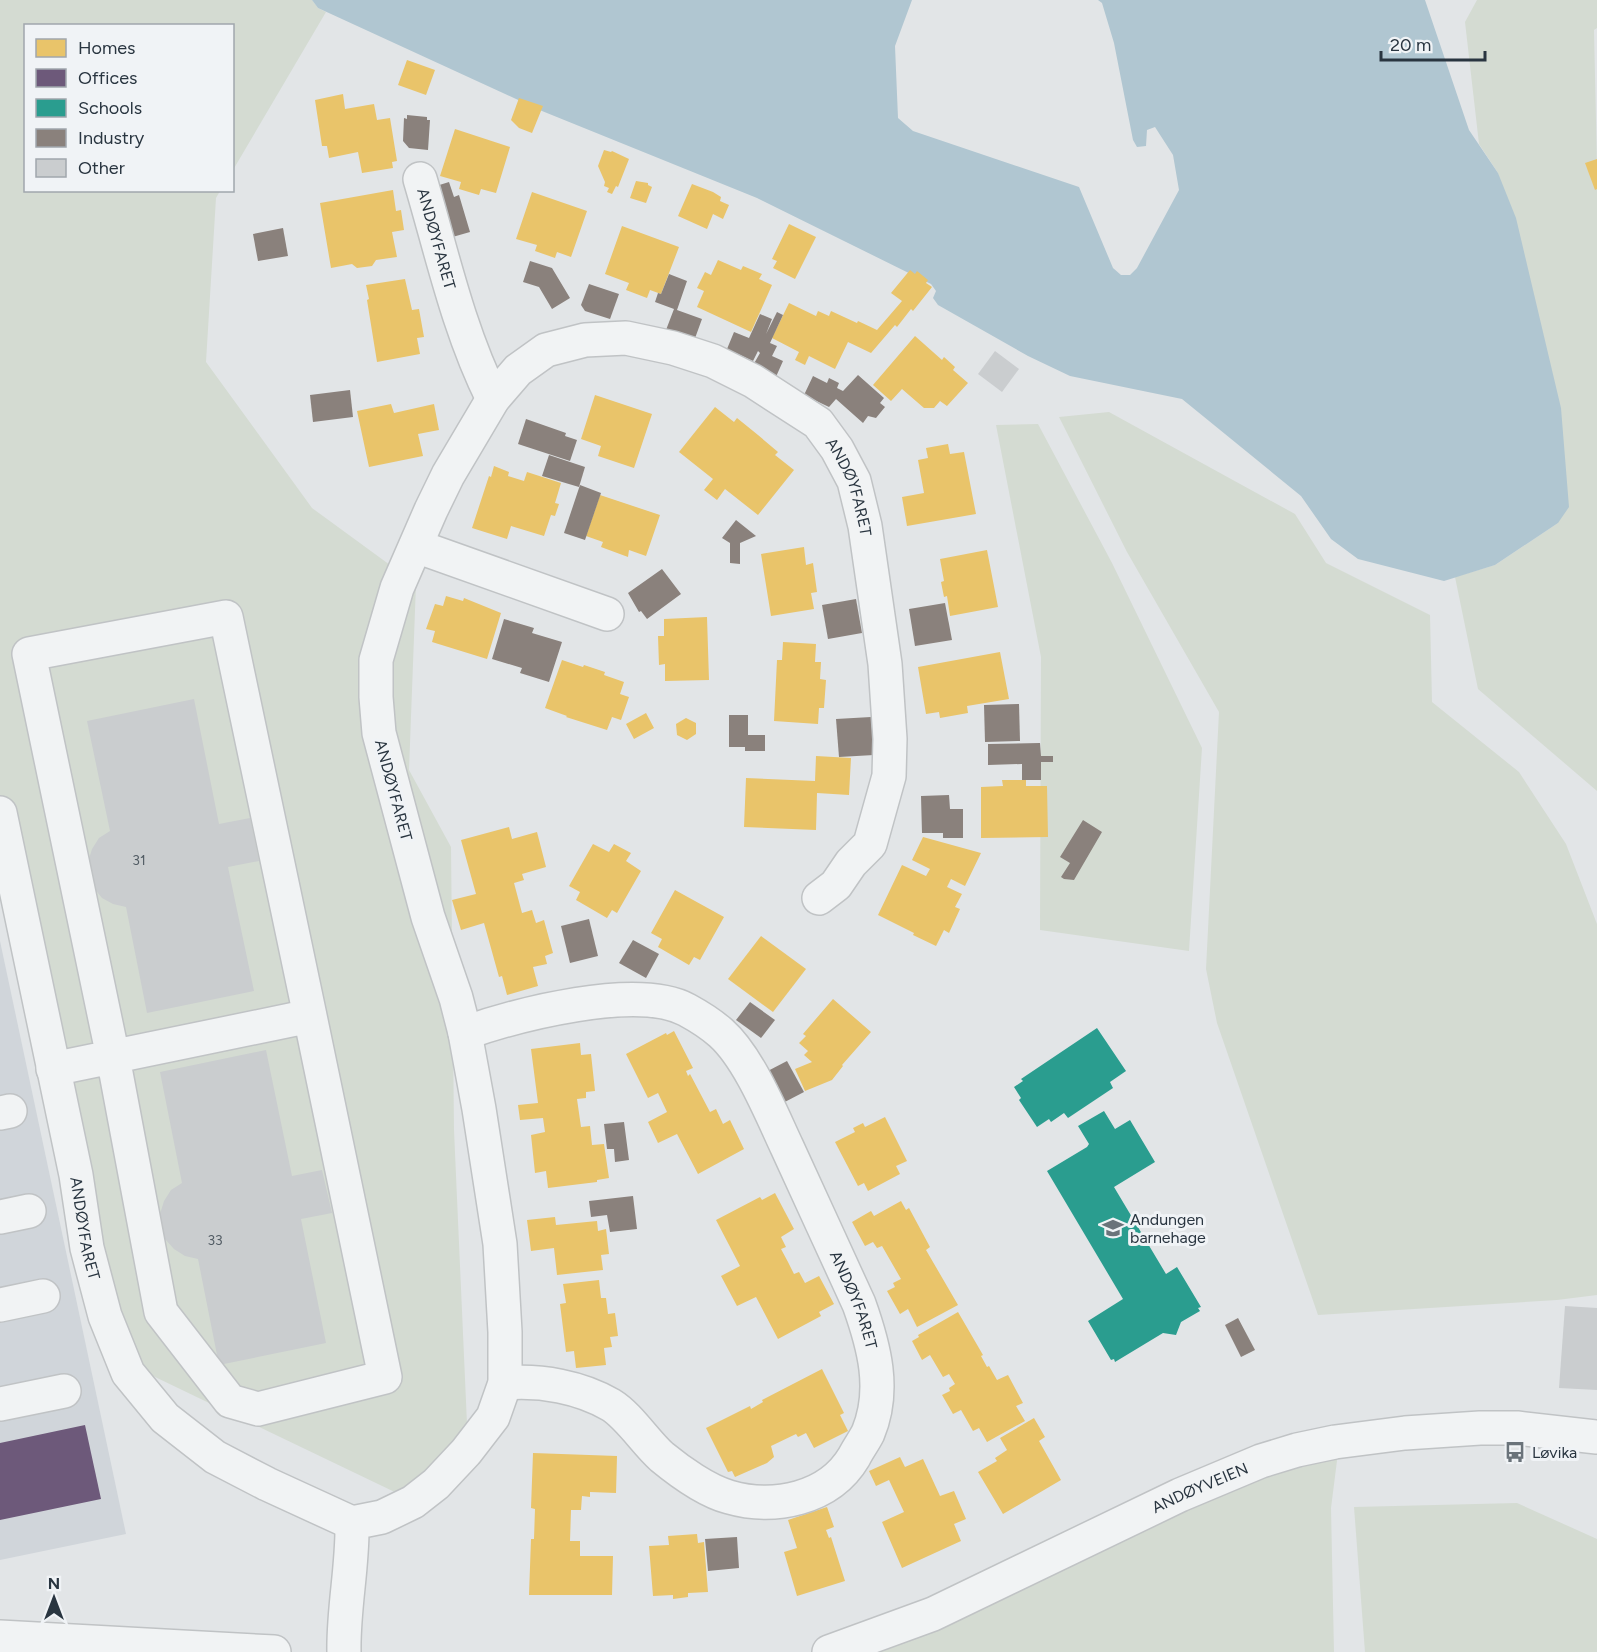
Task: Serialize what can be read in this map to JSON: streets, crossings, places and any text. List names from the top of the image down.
{
  "streets": {
    "street": ["ANDØYFARET", "ANDØYVEIEN"]
  },
  "places": {
    "school or university": ["Andungen barnehage"],
    "bus stop": ["Løvika"]
  },
  "house_numbers": ["31", "33"],
  "legend": [
    "Homes",
    "Offices",
    "Schools",
    "Industry",
    "Other"
  ],
  "scale_bar": "20 m",
  "north": "top"
}
